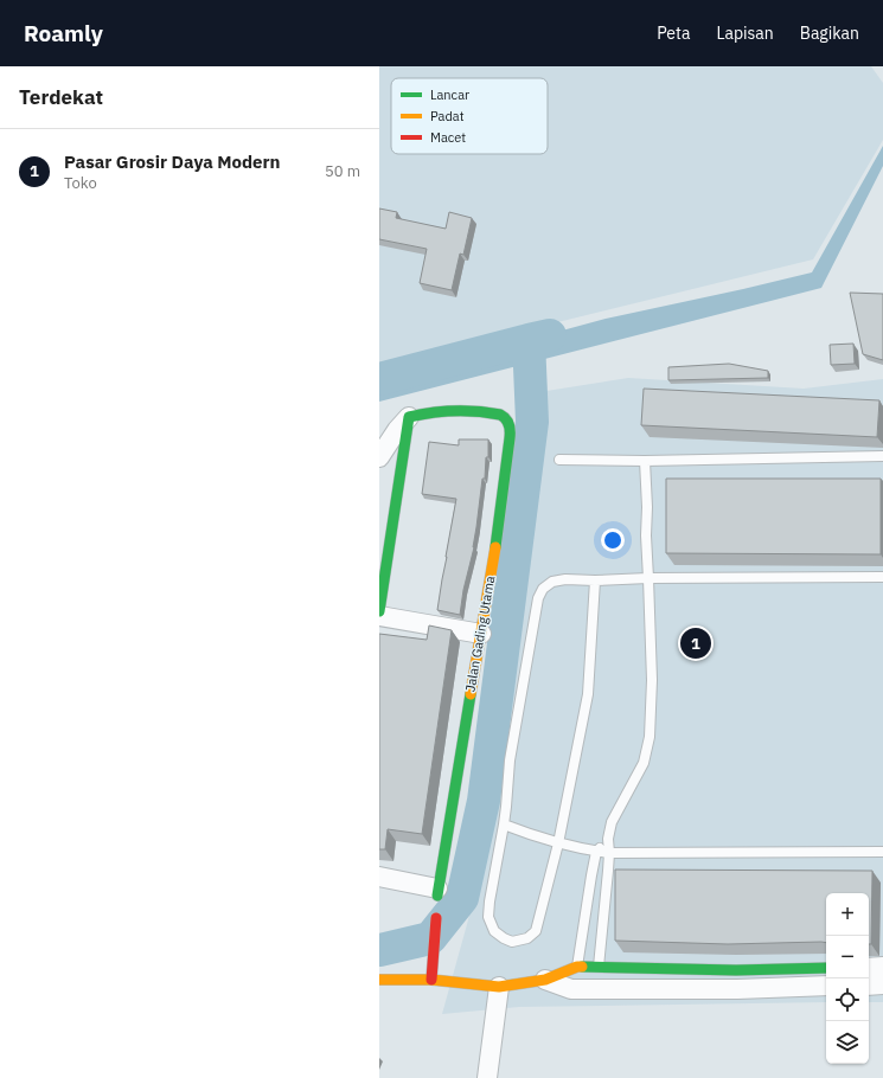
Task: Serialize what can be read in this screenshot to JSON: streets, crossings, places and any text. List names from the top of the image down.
{
  "streets": {
    "street": ["Jalan Gading Utama"]
  },
  "legend": ["Lancar", "Padat", "Macet"],
  "page": {
    "header": "Roamly",
    "nav": ["Peta", "Lapisan", "Bagikan"],
    "heading": "Terdekat",
    "list": [
      {
        "mark": "1",
        "name": "Pasar Grosir Daya Modern",
        "note": "Toko",
        "value": "50 m"
      }
    ],
    "pins": "1",
    "map_buttons": ["+", "−"]
  }
}
